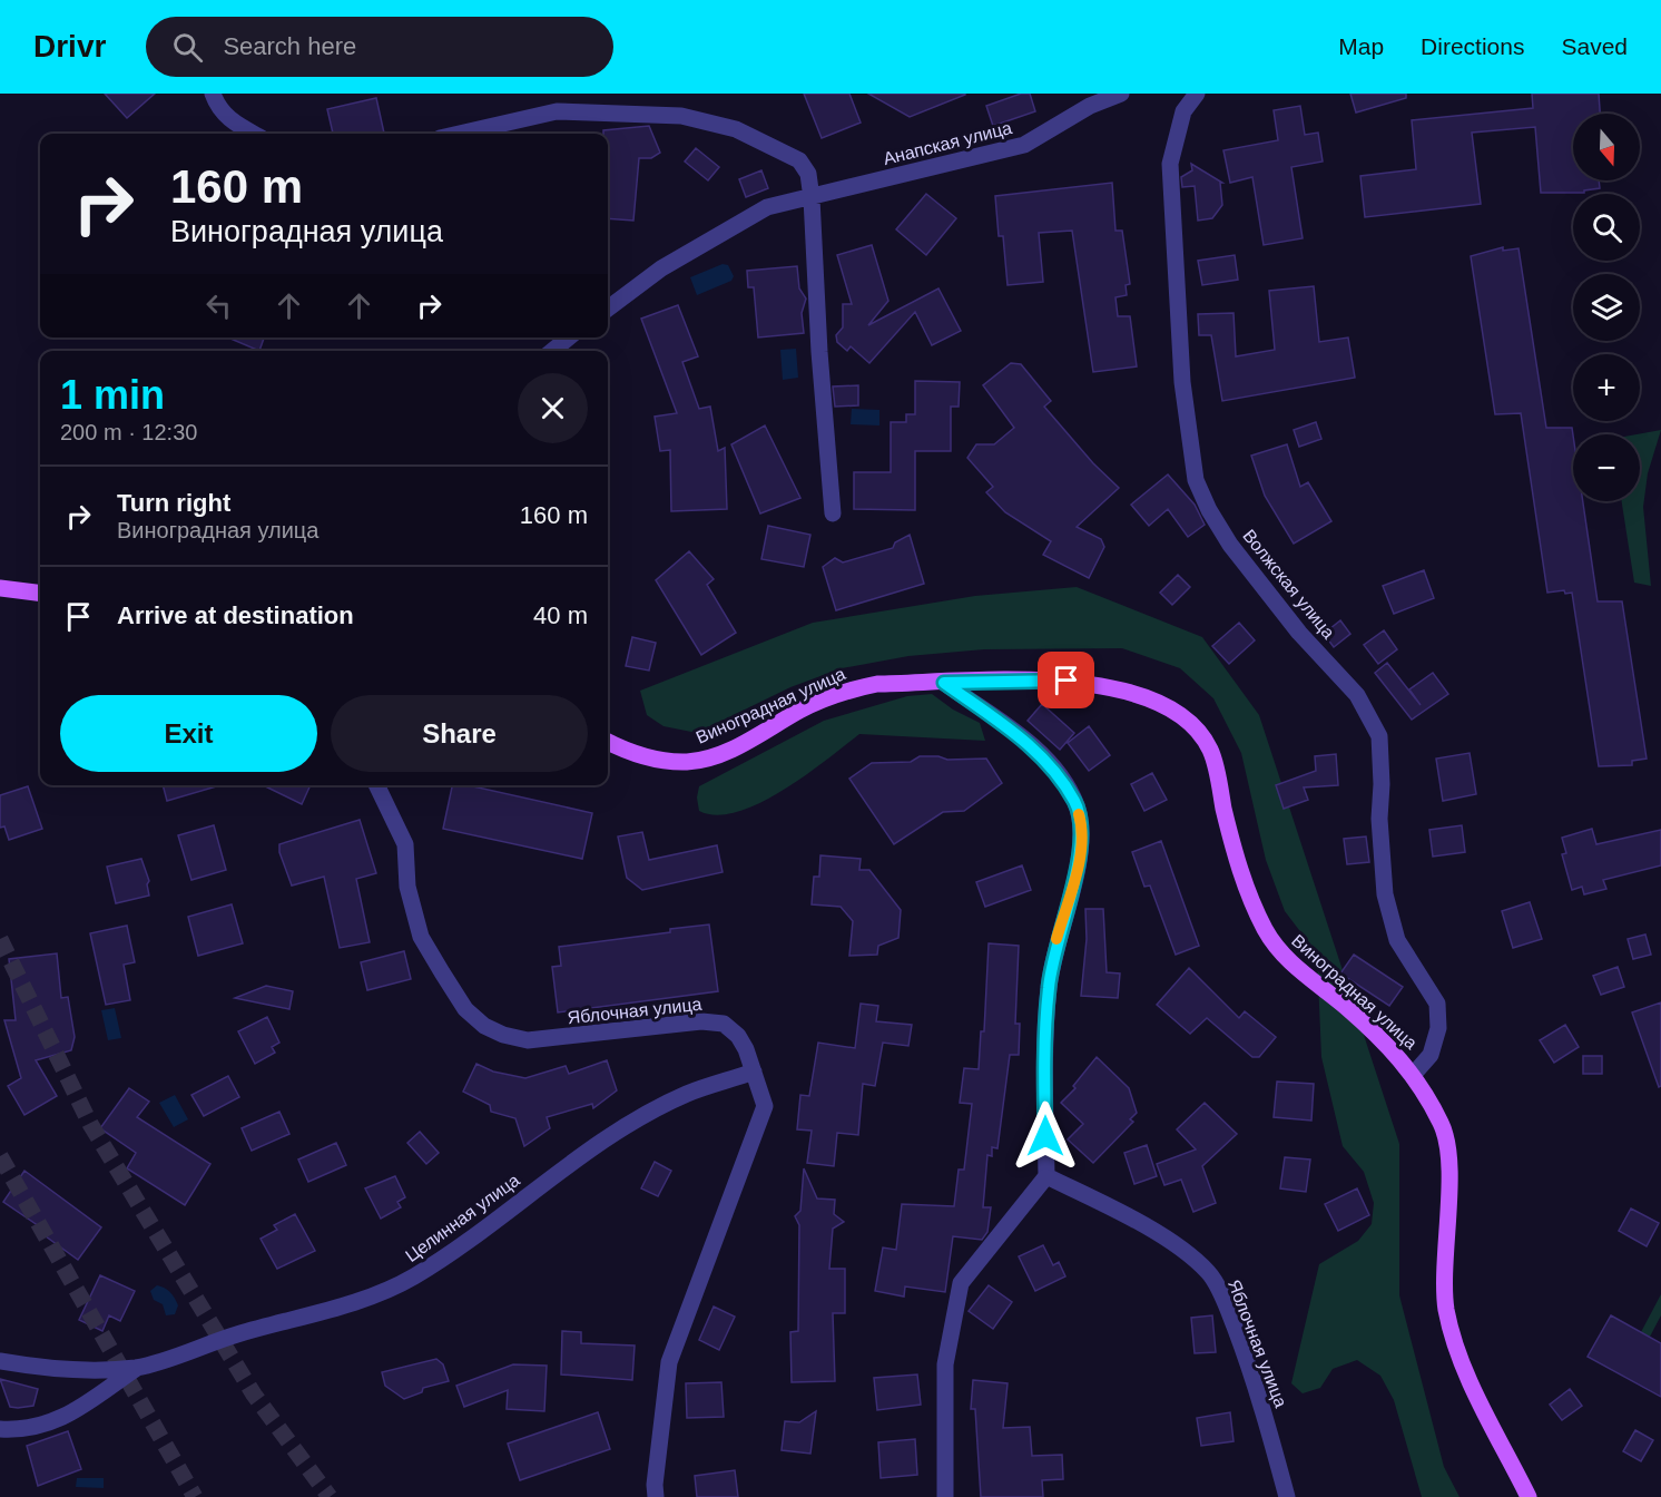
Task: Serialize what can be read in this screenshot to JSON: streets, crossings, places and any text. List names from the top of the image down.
{
  "streets": {
    "main road": ["Виноградная улица"],
    "street": [
      "Анапская улица",
      "Волжская улица",
      "Яблочная улица",
      "Целинная улица"
    ]
  },
  "crossings": [
    ["Волжская улица", "Виноградная улица"],
    ["Яблочная улица", "Целинная улица"]
  ],
  "north": "bottom",
  "page": {
    "header": "Drivr",
    "search": "Search here",
    "nav": ["Map", "Directions", "Saved"],
    "map_buttons": ["+", "−"],
    "turn": ["160 m", "Виноградная улица"],
    "heading": ["1 min", "200 m · 12:30"],
    "list": [
      {
        "name": "Turn right",
        "note": "Виноградная улица",
        "value": "160 m"
      },
      {
        "name": "Arrive at destination",
        "value": "40 m"
      }
    ],
    "buttons": ["Exit", "Share"]
  }
}
